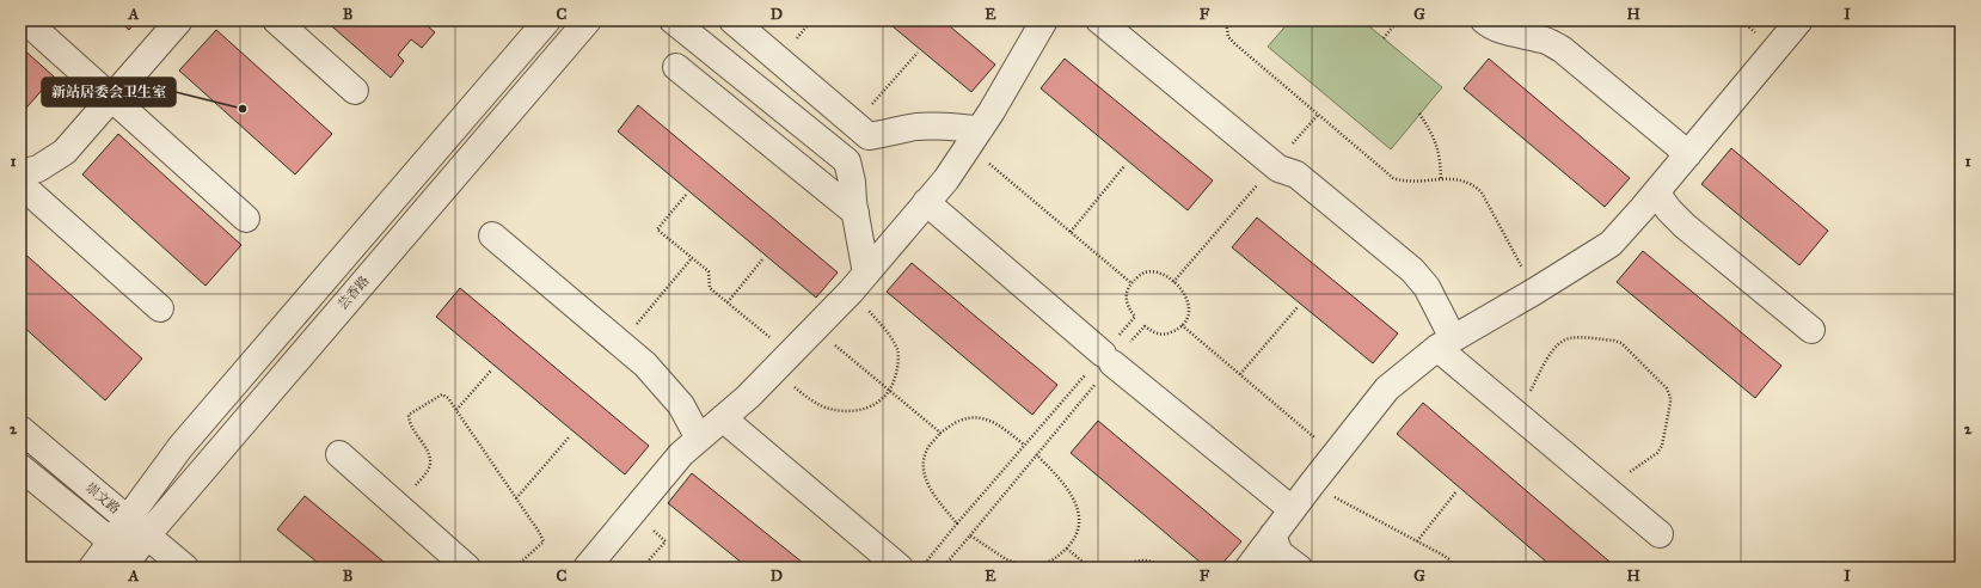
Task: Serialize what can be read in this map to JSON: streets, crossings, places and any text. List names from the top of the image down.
{
  "streets": {
    "street": ["芸香路", "崇文路"]
  },
  "crossings": [
    ["芸香路", "崇文路"]
  ],
  "places": ["新站居委会卫生室"],
  "grid": {
    "columns": [
      "A",
      "B",
      "C",
      "D",
      "E",
      "F",
      "G",
      "H",
      "I"
    ],
    "rows": ["1", "2"]
  }
}
